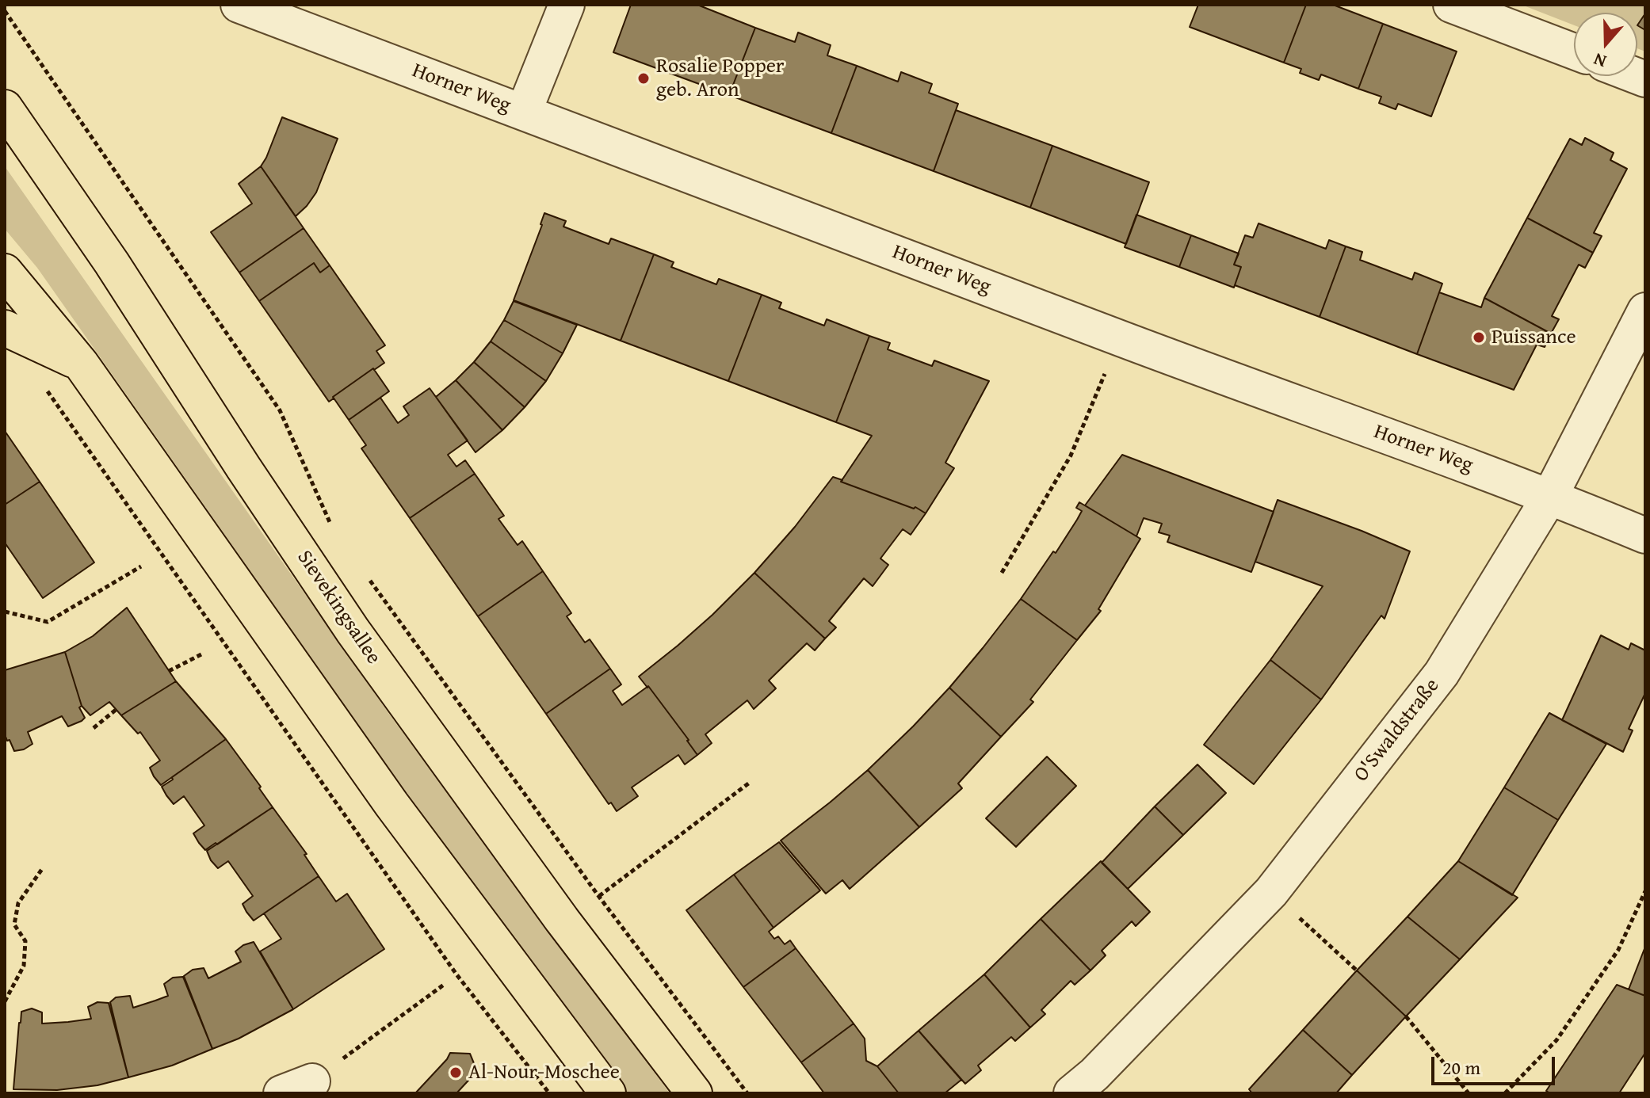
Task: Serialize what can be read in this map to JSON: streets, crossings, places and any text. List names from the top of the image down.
{
  "streets": {
    "main road": ["Sievekingsallee"],
    "street": ["Horner Weg", "O'Swaldstraße"]
  },
  "crossings": [
    ["Horner Weg", "O'Swaldstraße"]
  ],
  "places": ["Rosalie Popper geb. Aron", "Puissance", "Al-Nour-Moschee"],
  "scale_bar": "20 m",
  "north": "bottom"
}
